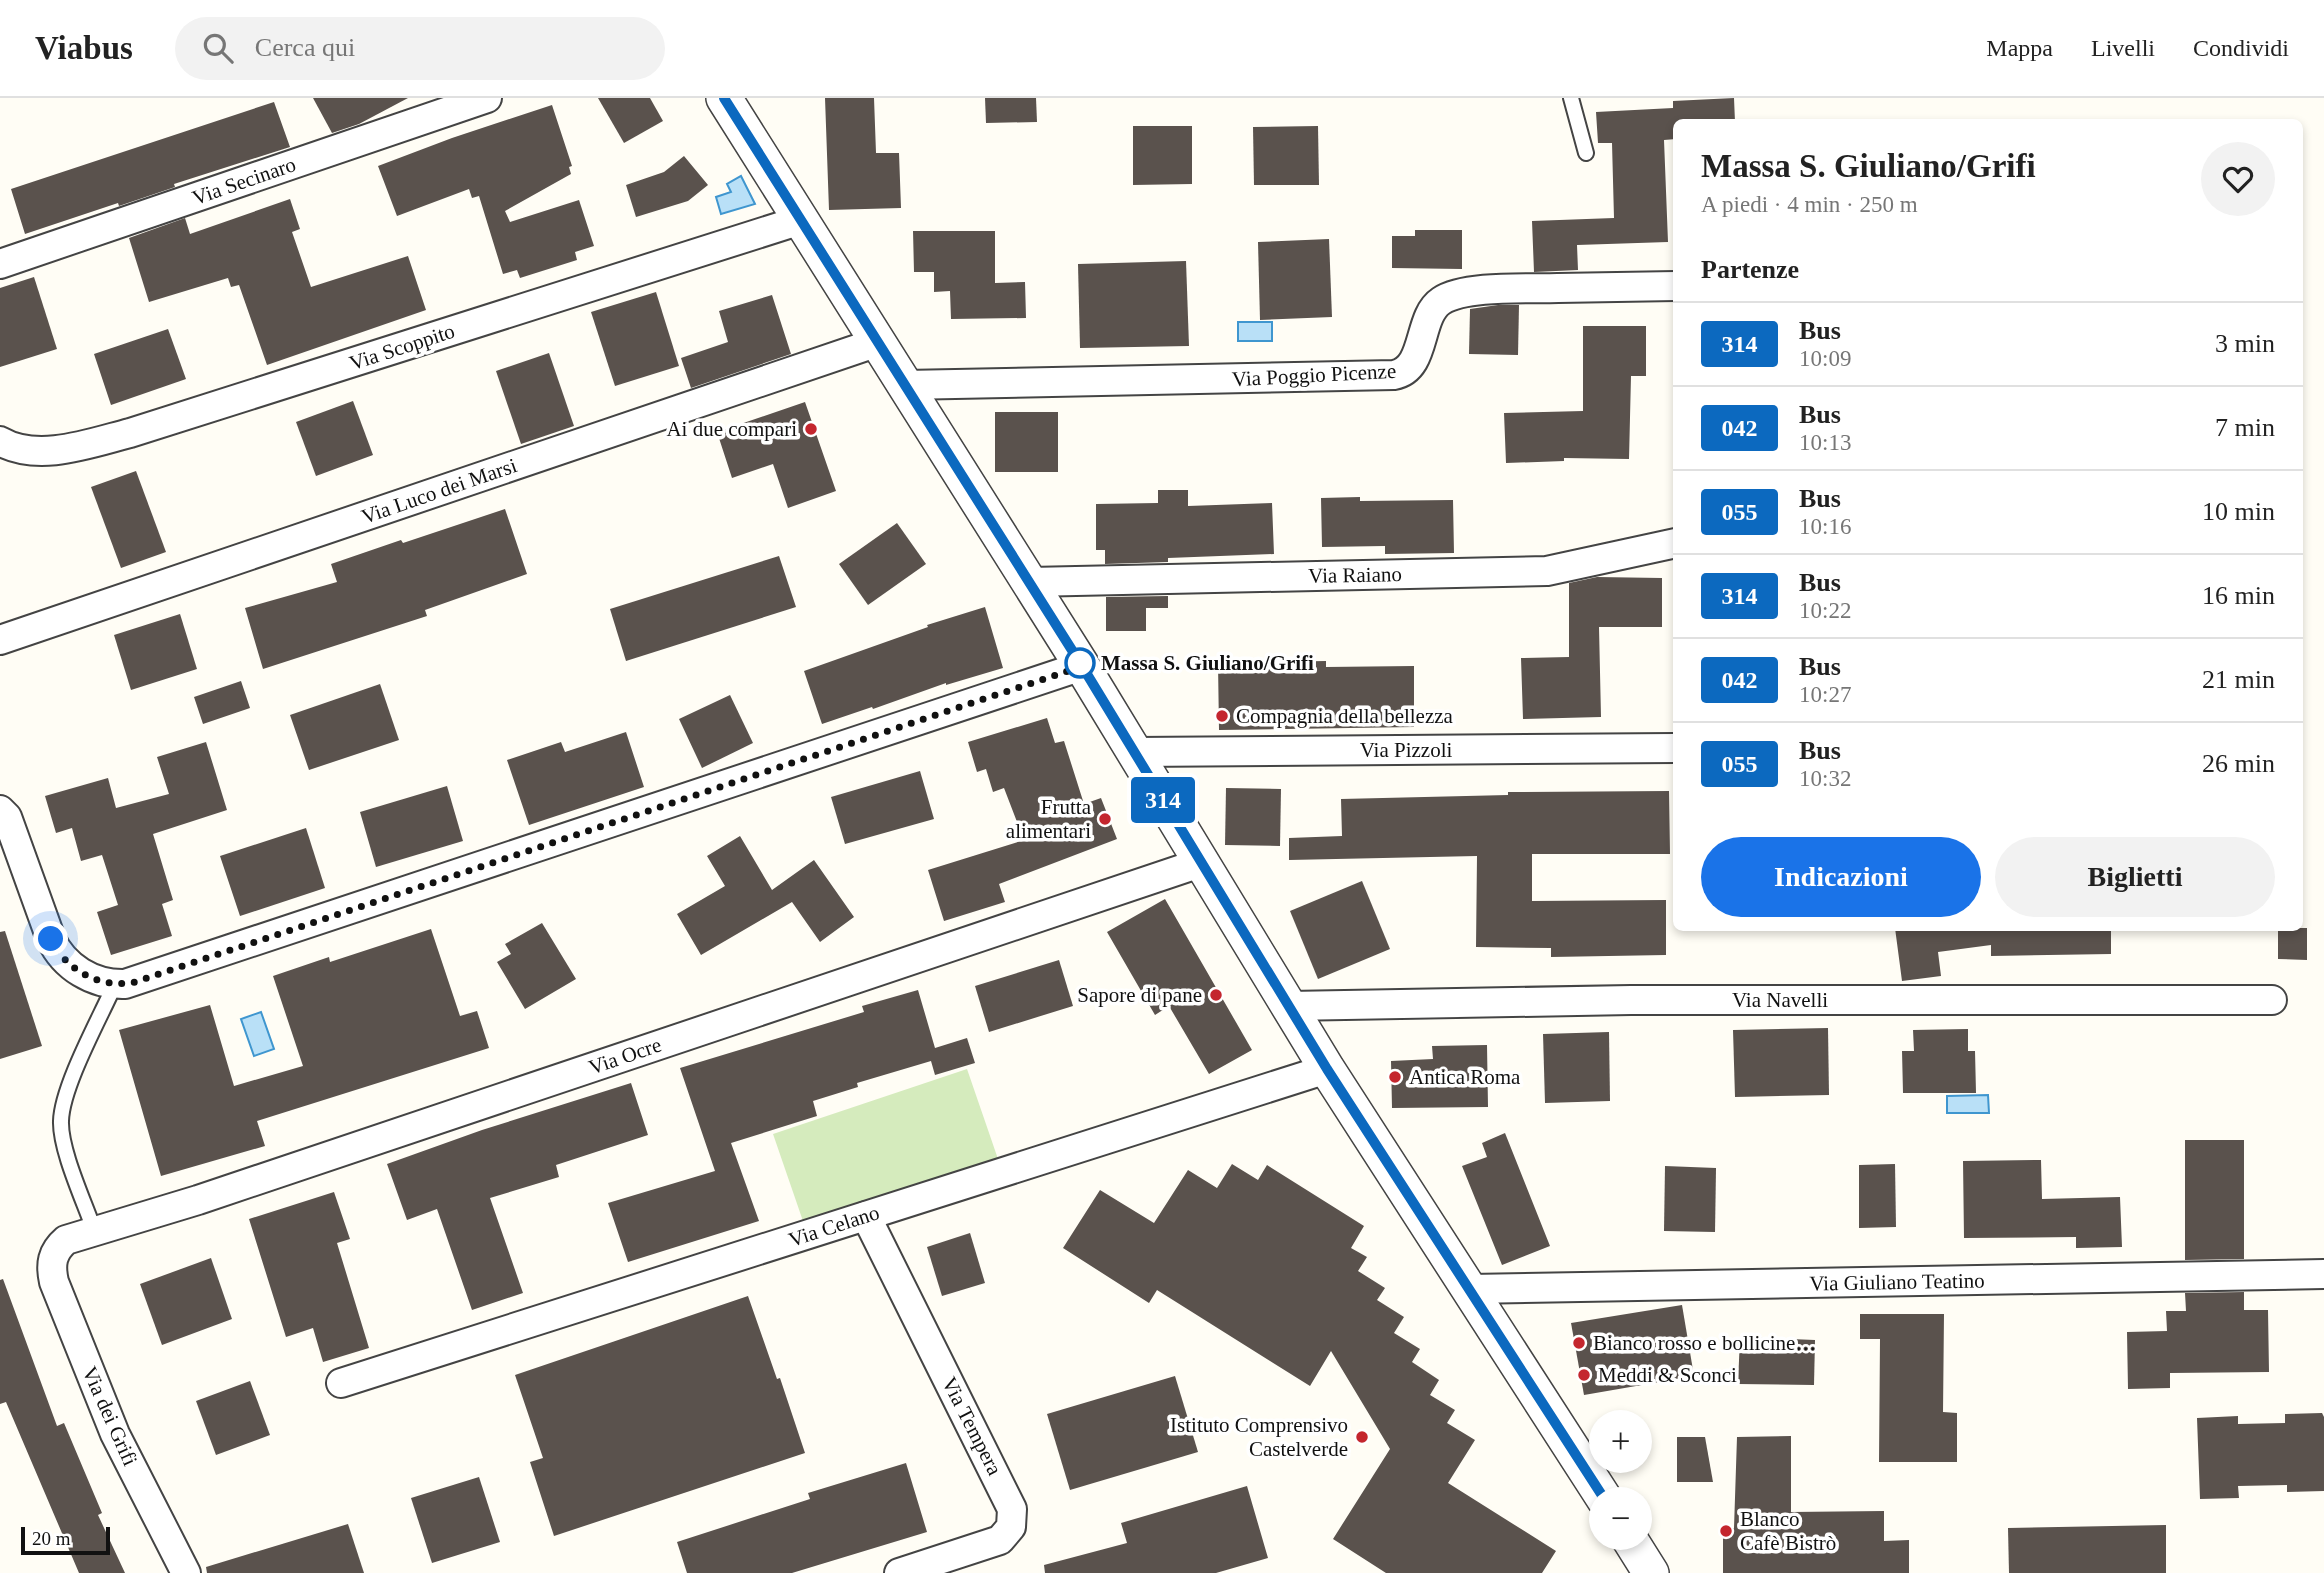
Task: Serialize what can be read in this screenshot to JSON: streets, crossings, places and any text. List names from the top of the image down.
{
  "streets": {
    "street": [
      "Via Secinaro",
      "Via Scoppito",
      "Via Poggio Picenze",
      "Via Luco dei Marsi",
      "Via Raiano",
      "Via Pizzoli",
      "Via Navelli",
      "Via Ocre",
      "Via Celano",
      "Via Giuliano Teatino",
      "Via dei Grifi",
      "Via Tempera"
    ]
  },
  "crossings": [
    ["Via Ocre", "Via dei Grifi"],
    ["Via Celano", "Via Tempera"]
  ],
  "places": [
    "Ai due compari",
    "Massa S. Giuliano/Grifi",
    "Compagnia della bellezza",
    "Frutta alimentari",
    "Sapore di pane",
    "Antica Roma",
    "Bianco rosso e bollicine…",
    "Meddi & Sconci",
    "Istituto Comprensivo Castelverde",
    "Blanco Cafè Bistrò"
  ],
  "lines": ["bus line 314"],
  "scale_bar": "20 m",
  "page": {
    "header": "Viabus",
    "search": "Cerca qui",
    "nav": ["Mappa", "Livelli", "Condividi"],
    "on_map": "314",
    "heading": [
      ["Massa S. Giuliano/Grifi", "A piedi · 4 min · 250 m"],
      "Partenze"
    ],
    "list": [
      {
        "mark": "314",
        "name": "Bus",
        "note": "10:09",
        "value": "3 min"
      },
      {
        "mark": "042",
        "name": "Bus",
        "note": "10:13",
        "value": "7 min"
      },
      {
        "mark": "055",
        "name": "Bus",
        "note": "10:16",
        "value": "10 min"
      },
      {
        "mark": "314",
        "name": "Bus",
        "note": "10:22",
        "value": "16 min"
      },
      {
        "mark": "042",
        "name": "Bus",
        "note": "10:27",
        "value": "21 min"
      },
      {
        "mark": "055",
        "name": "Bus",
        "note": "10:32",
        "value": "26 min"
      }
    ],
    "buttons": ["Indicazioni", "Biglietti"],
    "map_buttons": ["+", "−"],
    "scale": "20 m"
  }
}
